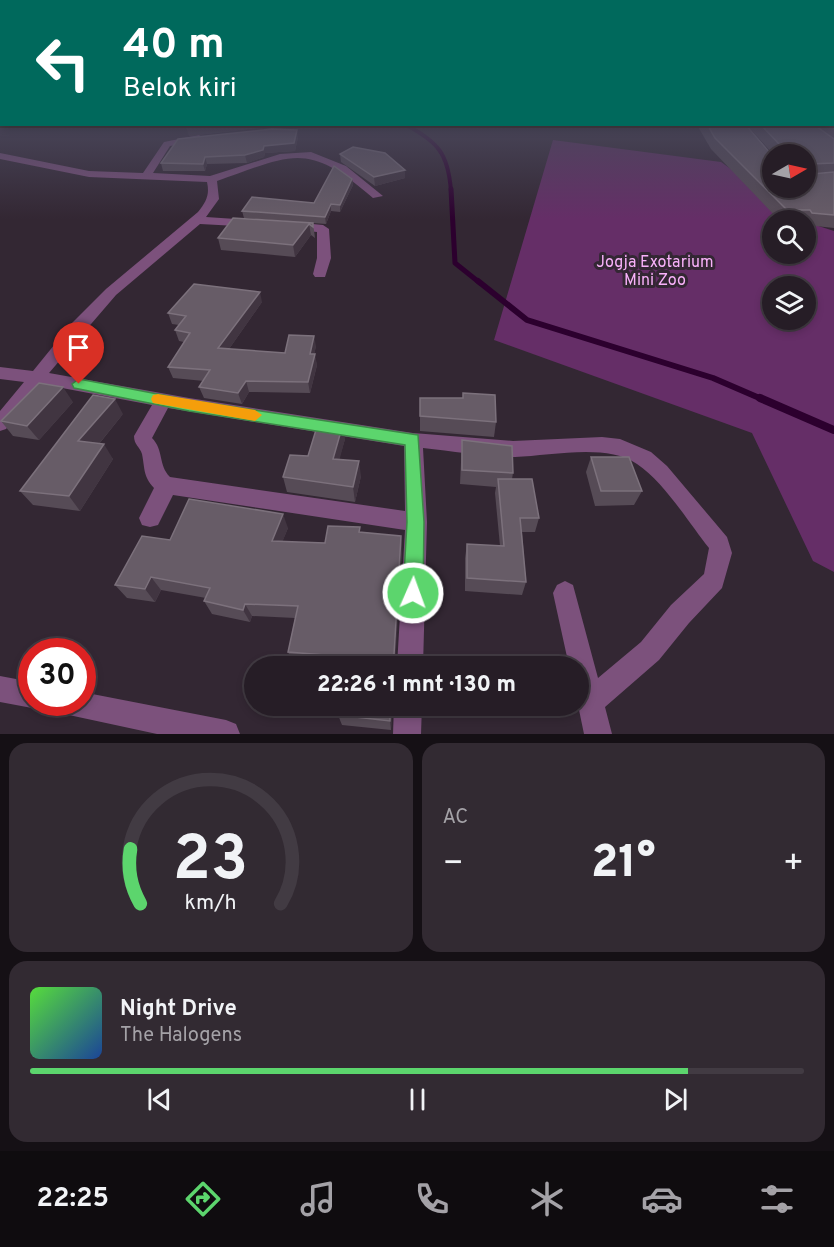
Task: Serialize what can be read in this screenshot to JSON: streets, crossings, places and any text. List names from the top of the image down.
{
  "parks": ["Jogja Exotarium Mini Zoo"],
  "north": "right",
  "page": {
    "turn": ["40 m", "Belok kiri"],
    "limit": "30",
    "trip": "22:26 · 1 mnt · 130 m",
    "tile": "AC",
    "heat": ["−", "21°", "+"],
    "song": ["Night Drive", "The Halogens"],
    "tabs": "22:25",
    "gauge": ["23", "km/h"]
  }
}
